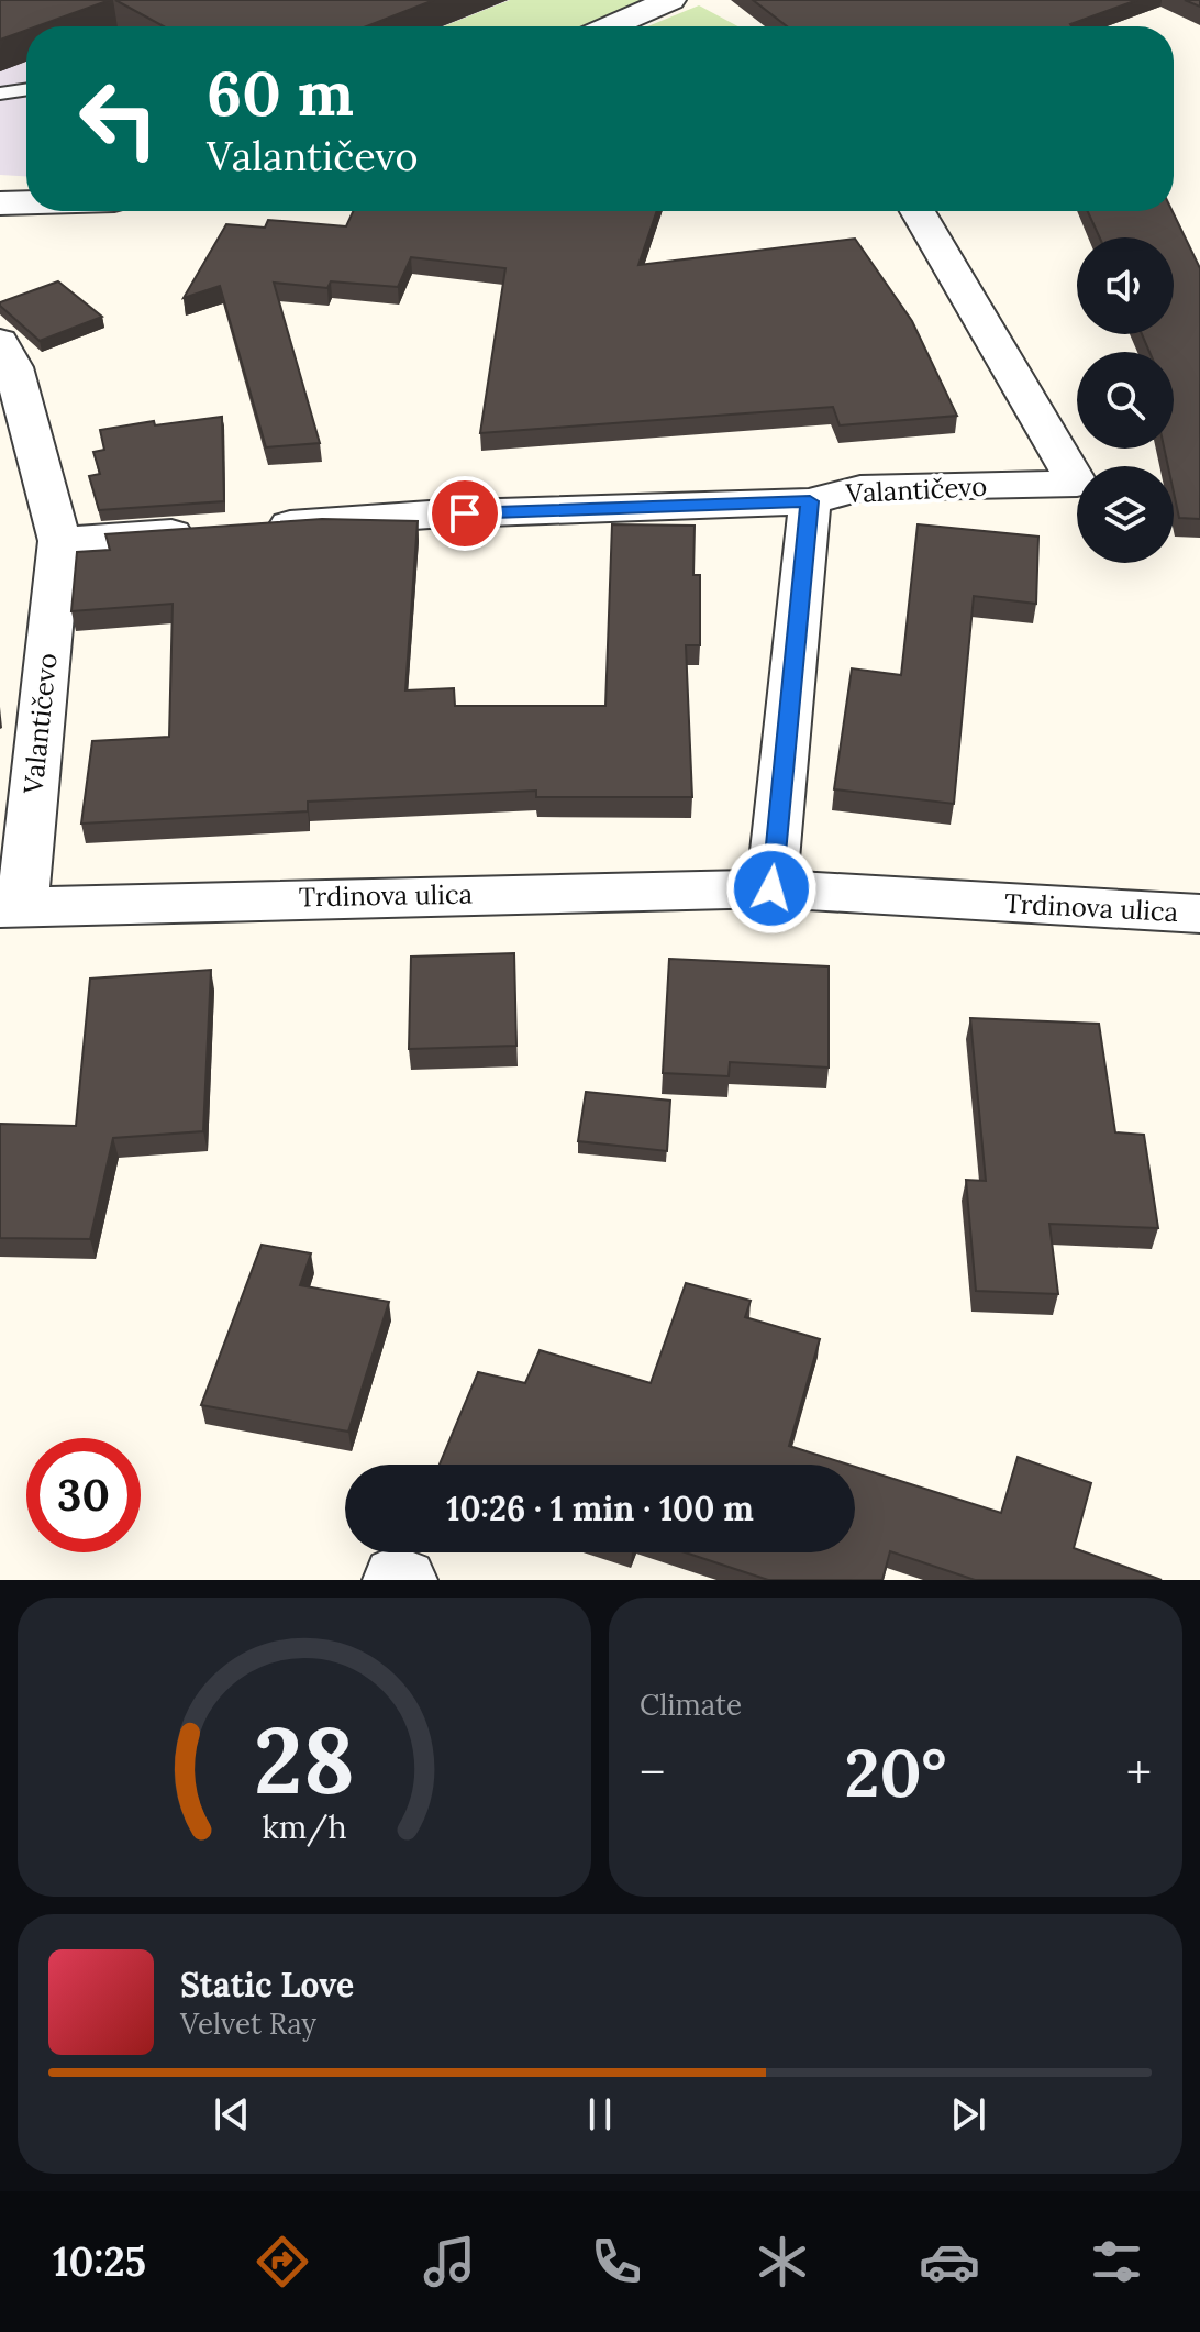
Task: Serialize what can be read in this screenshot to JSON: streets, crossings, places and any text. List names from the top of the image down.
{
  "streets": {
    "street": ["Valantičevo", "Trdinova ulica"]
  },
  "crossings": [
    ["Valantičevo", "Trdinova ulica"]
  ],
  "page": {
    "turn": ["60 m", "Valantičevo"],
    "limit": "30",
    "trip": "10:26 · 1 min · 100 m",
    "tile": "Climate",
    "heat": ["−", "20°", "+"],
    "song": ["Static Love", "Velvet Ray"],
    "tabs": "10:25",
    "gauge": ["28", "km/h"]
  }
}
